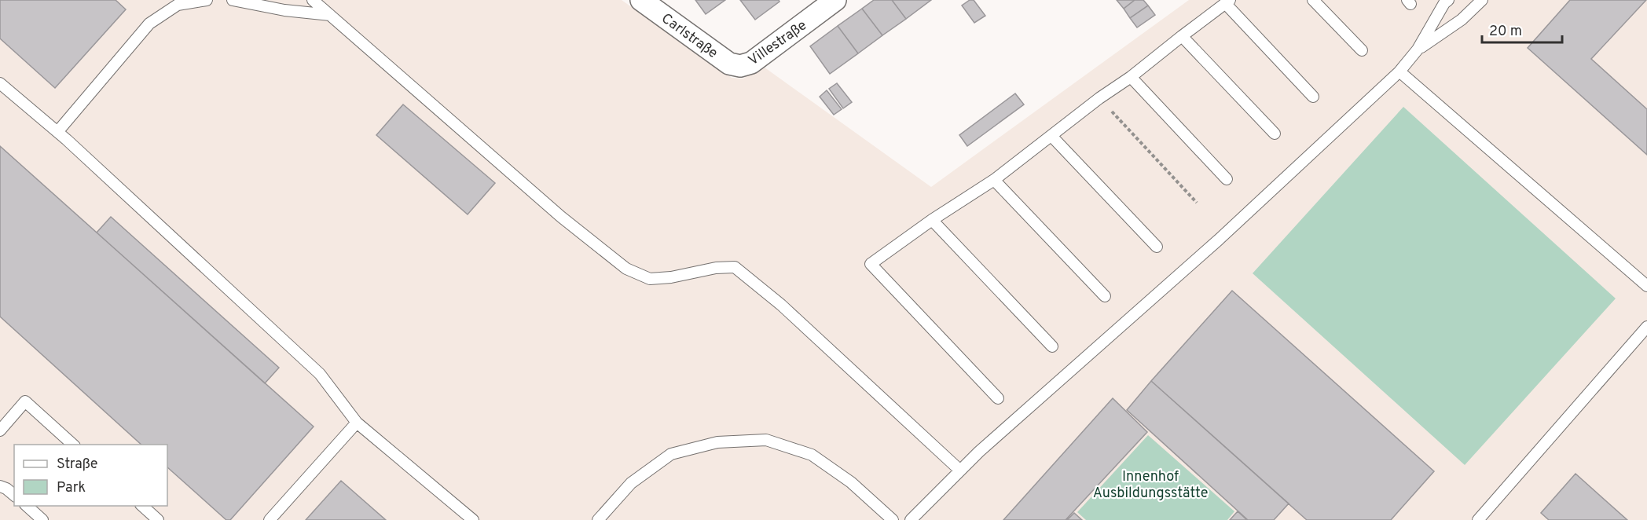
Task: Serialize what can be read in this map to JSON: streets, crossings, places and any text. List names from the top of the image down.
{
  "streets": {
    "street": ["Carlstraße", "Villestraße"]
  },
  "crossings": [
    ["Carlstraße", "Villestraße"]
  ],
  "parks": ["Innenhof Ausbildungsstätte"],
  "legend": ["Straße", "Park"],
  "scale_bar": "20 m"
}
